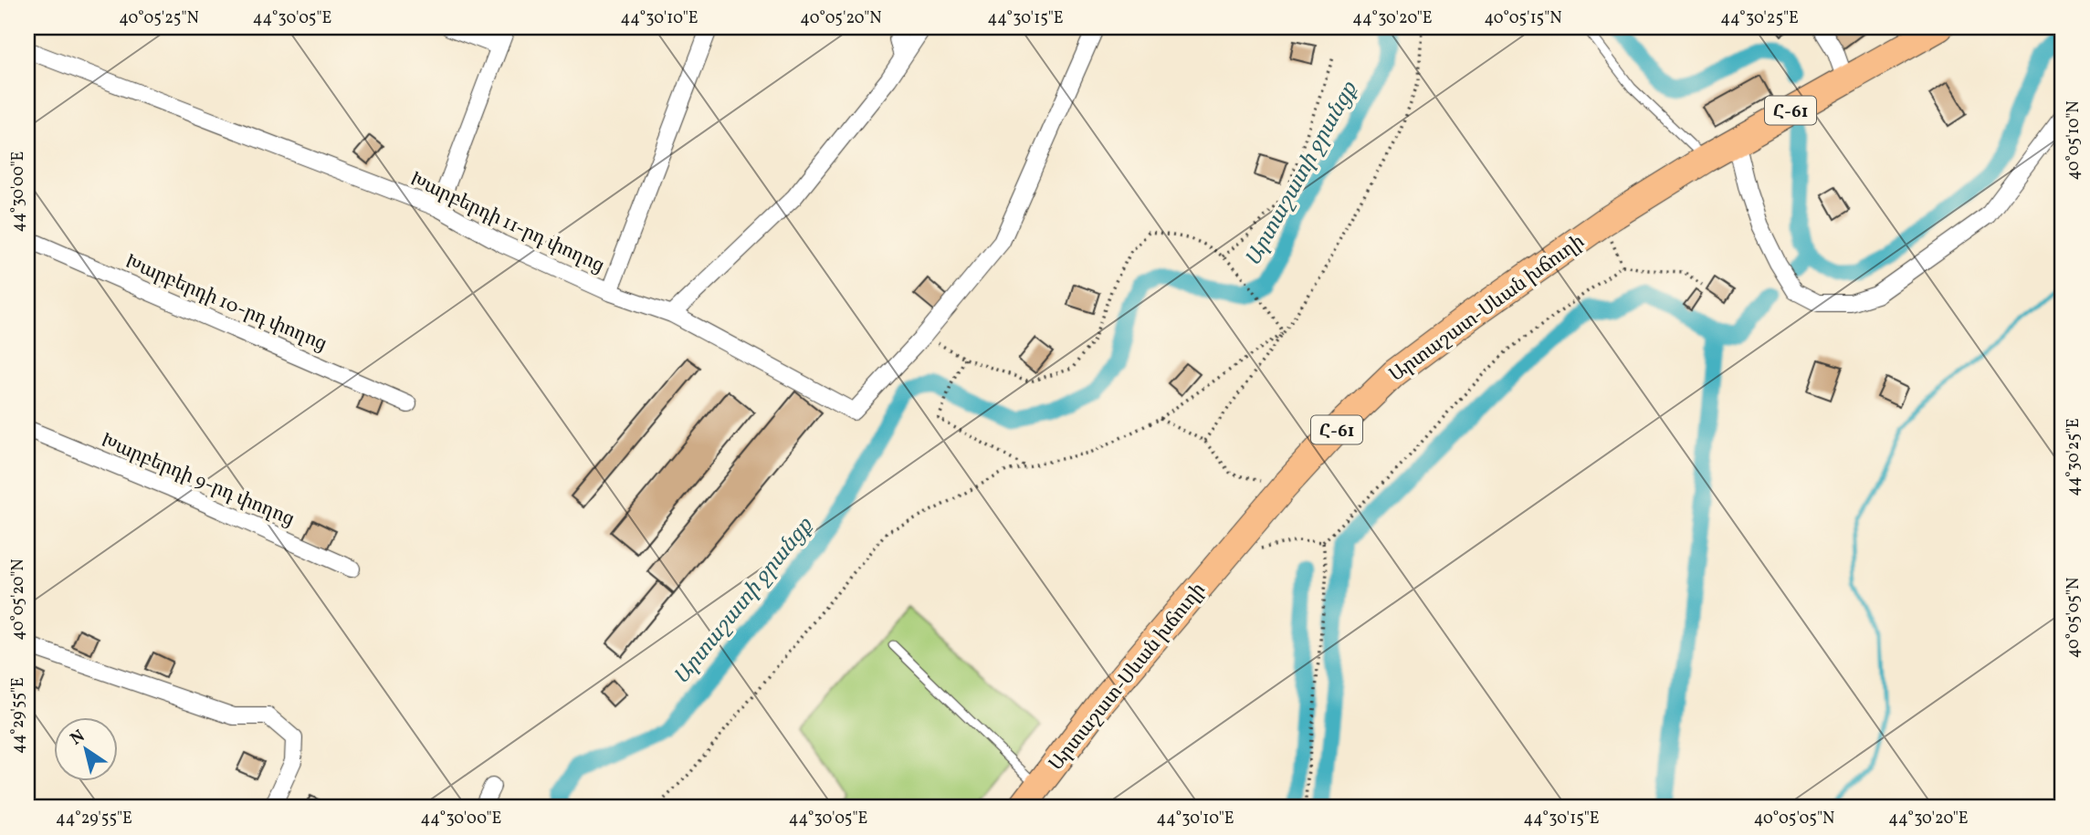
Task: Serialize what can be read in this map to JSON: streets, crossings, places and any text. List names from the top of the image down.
{
  "streets": {
    "main road": ["Հ-61", "Արտաշատ-Սևան խճուղի"],
    "street": ["Խարբերդի 11-րդ փողոց", "Խարբերդի 10-րդ փողոց", "Խարբերդի 9-րդ փողոց"]
  },
  "water": ["Արտաշատի ջրանցք"],
  "north": "top left",
  "coordinates": [
    "40°05'25\"N",
    "44°30'05\"E",
    "44°30'10\"E",
    "40°05'20\"N",
    "44°30'15\"E",
    "44°30'20\"E",
    "40°05'15\"N",
    "44°30'25\"E",
    "40°05'10\"N",
    "44°30'00\"E",
    "40°05'05\"N",
    "44°29'55\"E"
  ]
}
